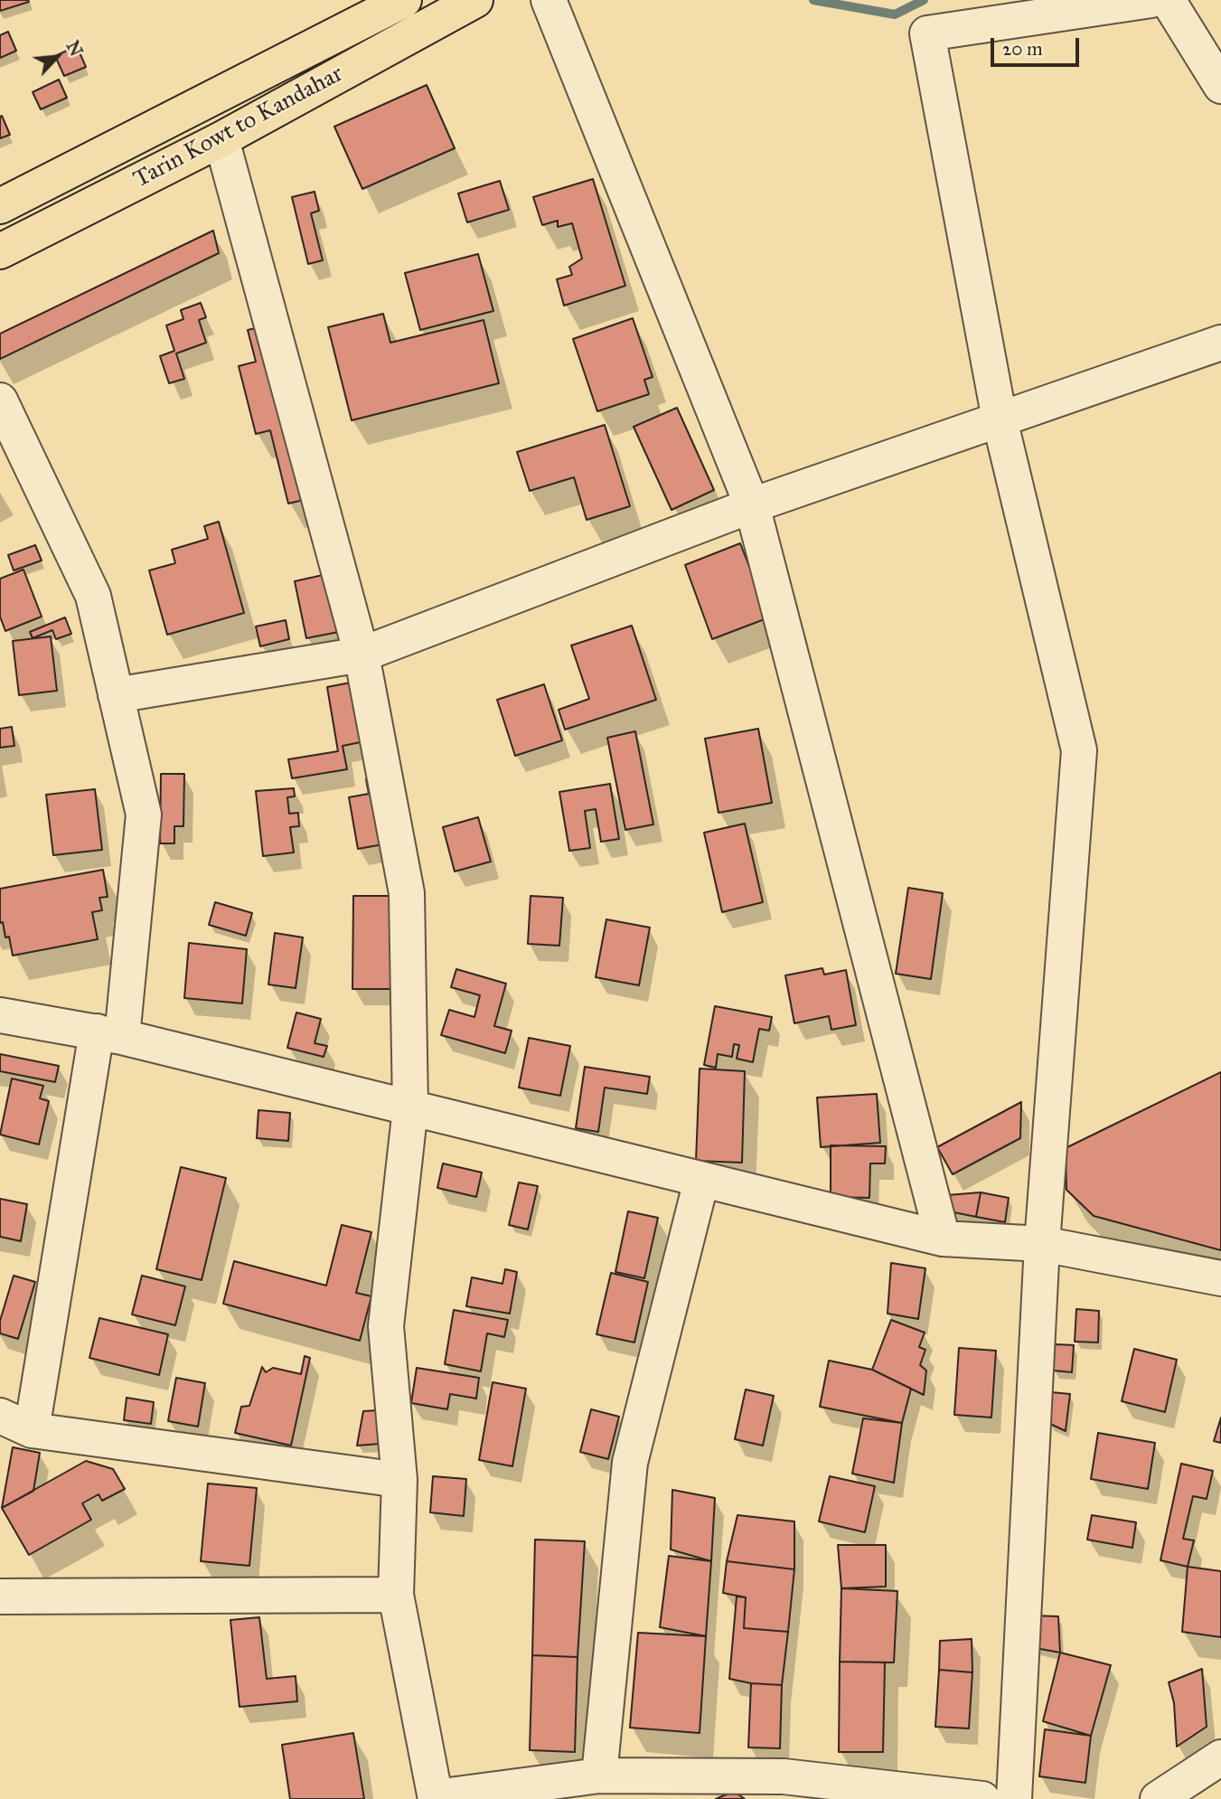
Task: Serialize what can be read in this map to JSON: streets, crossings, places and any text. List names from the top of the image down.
{
  "streets": {
    "main road": ["Tarin Kowt to Kandahar"]
  },
  "scale_bar": "20 m",
  "north": "top right"
}
